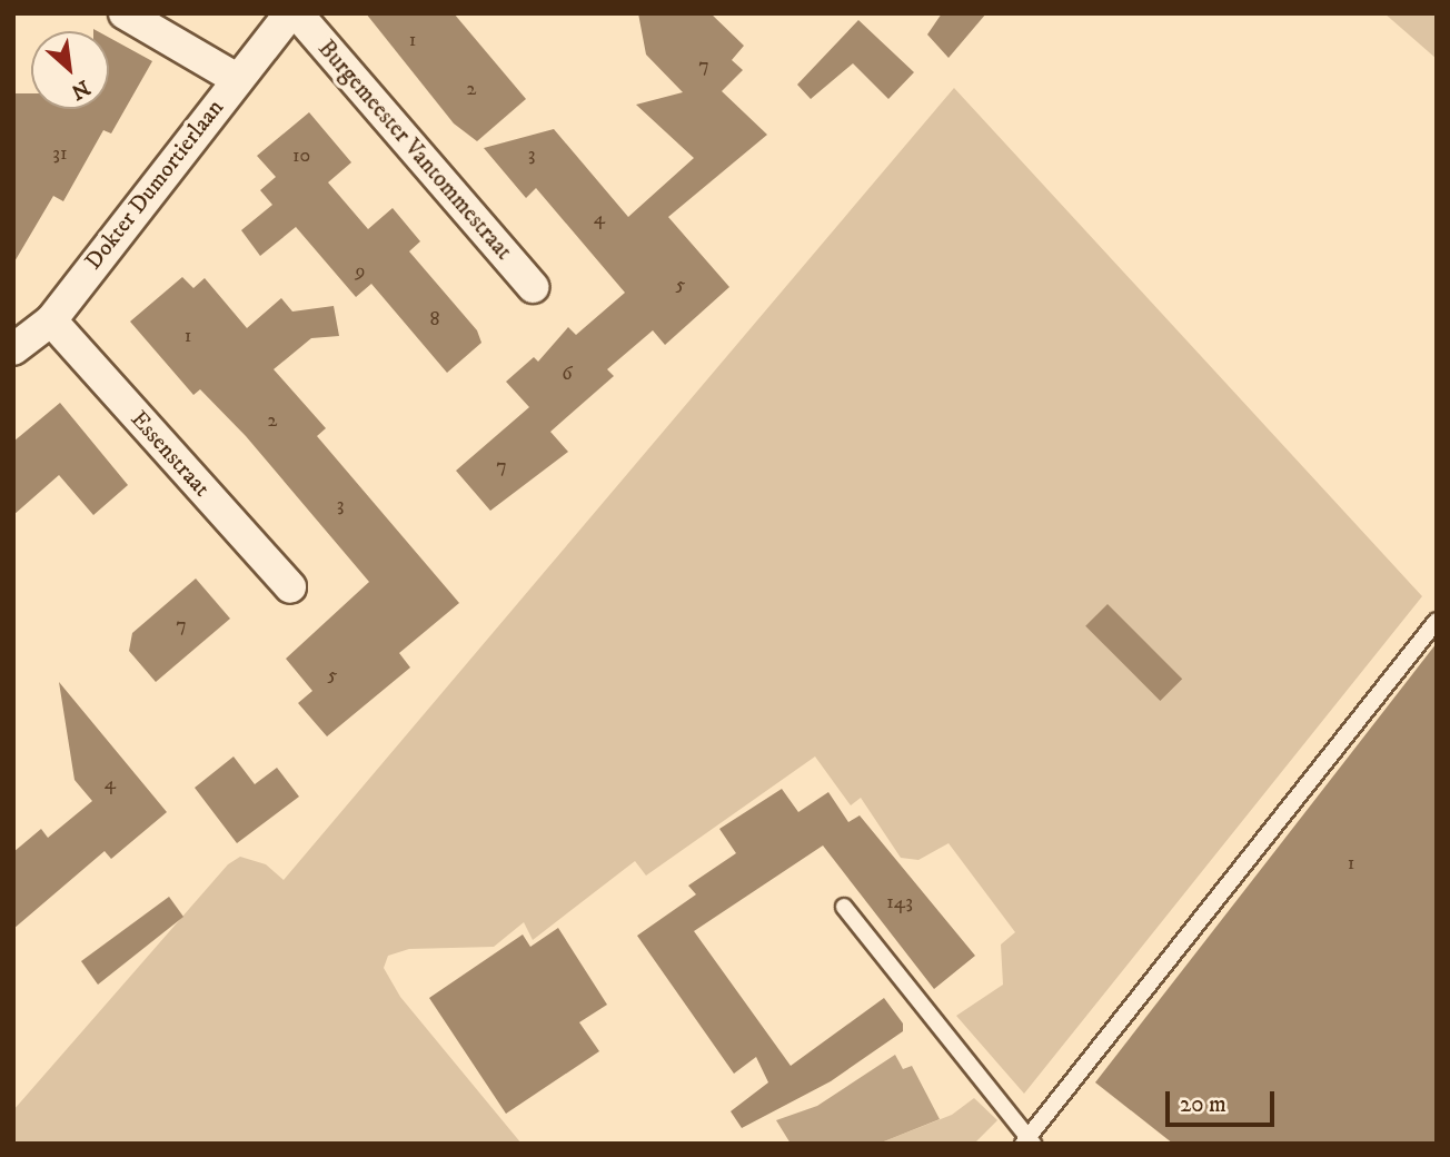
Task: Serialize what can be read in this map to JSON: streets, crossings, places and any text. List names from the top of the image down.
{
  "streets": {
    "street": ["Burgemeester Vantommestraat", "Dokter Dumortierlaan", "Essenstraat"]
  },
  "crossings": [
    ["Dokter Dumortierlaan", "Essenstraat"]
  ],
  "house_numbers": [
    "1",
    "7",
    "2",
    "31",
    "3",
    "10",
    "4",
    "9",
    "5",
    "8",
    "1",
    "6",
    "2",
    "7",
    "3",
    "7",
    "5",
    "4",
    "1",
    "143"
  ],
  "scale_bar": "20 m",
  "north": "bottom right"
}
